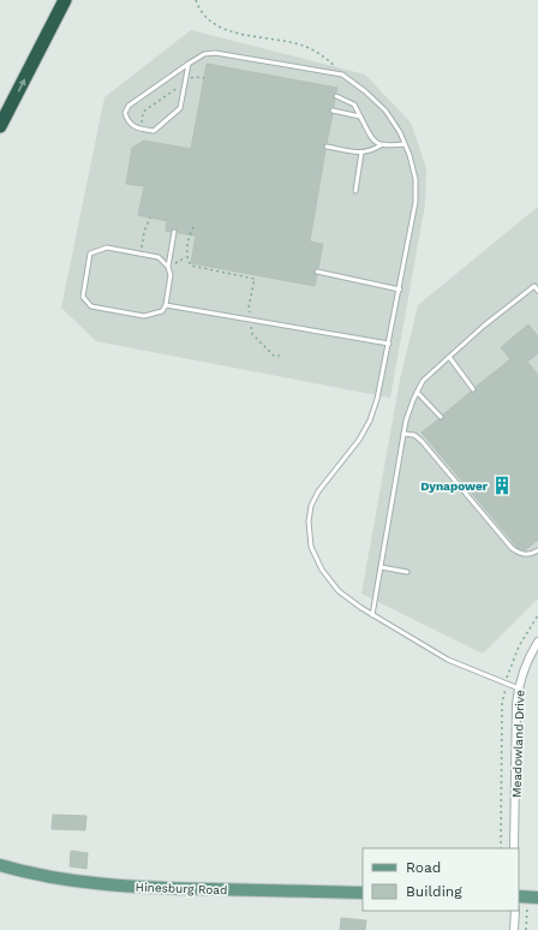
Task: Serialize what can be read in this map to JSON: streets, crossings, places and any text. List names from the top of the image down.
{
  "streets": {
    "main road": ["Hinesburg Road"],
    "street": ["Meadowland Drive"]
  },
  "places": {
    "building": ["Dynapower"]
  },
  "legend": ["Road", "Building"]
}
